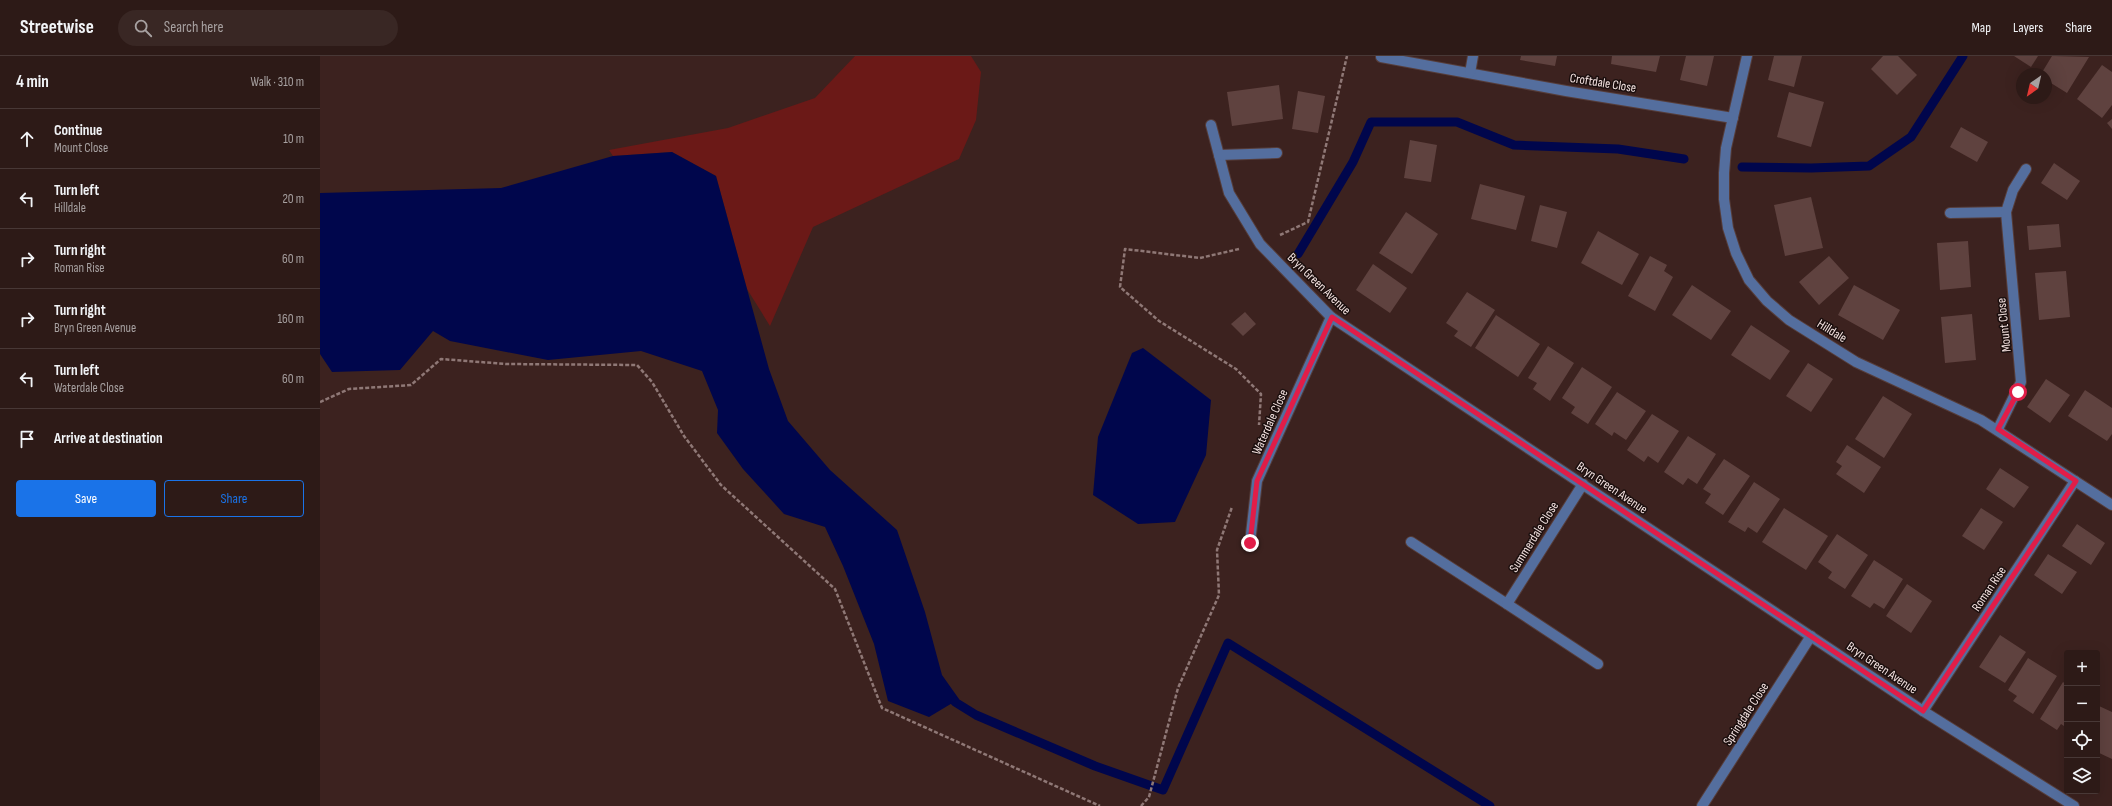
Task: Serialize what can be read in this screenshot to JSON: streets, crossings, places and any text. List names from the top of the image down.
{
  "streets": {
    "street": [
      "Croftdale Close",
      "Bryn Green Avenue",
      "Mount Close",
      "Hilldale",
      "Waterdale Close",
      "Summerdale Close",
      "Roman Rise",
      "Springdale Close"
    ]
  },
  "crossings": [
    ["Croftdale Close", "Hilldale"],
    ["Bryn Green Avenue", "Waterdale Close"],
    ["Bryn Green Avenue", "Summerdale Close"],
    ["Bryn Green Avenue", "Roman Rise"],
    ["Bryn Green Avenue", "Springdale Close"],
    ["Mount Close", "Hilldale"],
    ["Hilldale", "Roman Rise"]
  ],
  "north": "bottom left",
  "page": {
    "header": "Streetwise",
    "search": "Search here",
    "nav": ["Map", "Layers", "Share"],
    "heading": ["4 min", "Walk · 310 m"],
    "list": [
      ["Continue", "Mount Close", "10 m"],
      ["Turn left", "Hilldale", "20 m"],
      ["Turn right", "Roman Rise", "60 m"],
      ["Turn right", "Bryn Green Avenue", "160 m"],
      ["Turn left", "Waterdale Close", "60 m"],
      "Arrive at destination"
    ],
    "buttons": ["Save", "Share"],
    "map_buttons": ["+", "−"]
  }
}
